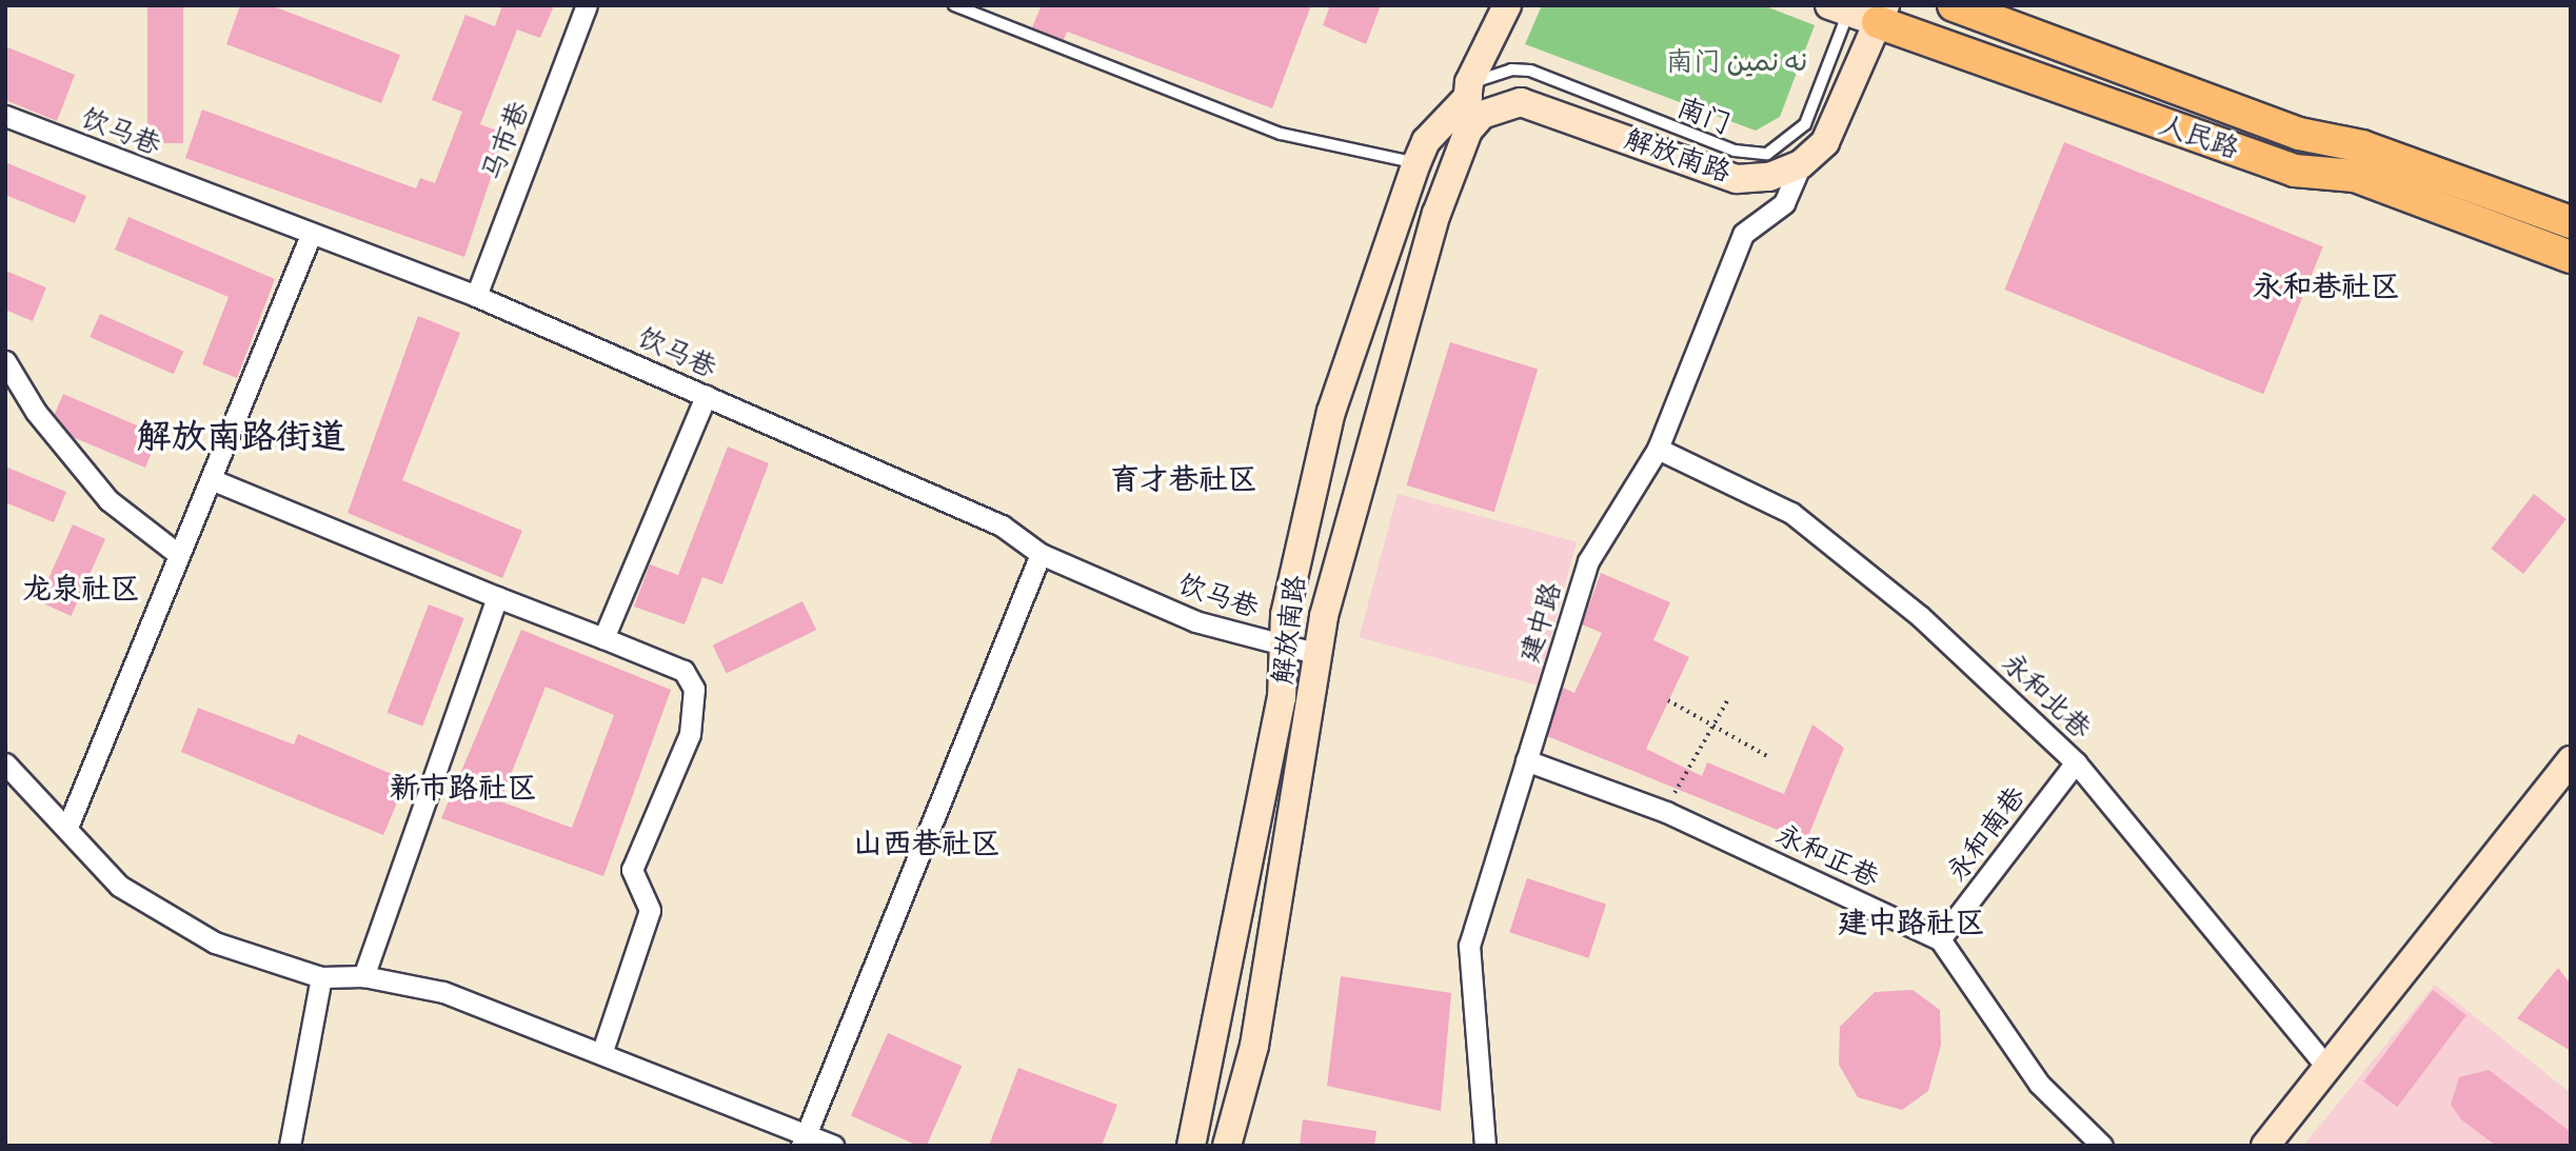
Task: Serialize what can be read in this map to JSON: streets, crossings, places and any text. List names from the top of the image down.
{
  "streets": {
    "main road": ["人民路", "解放南路"],
    "street": [
      "饮马巷",
      "马市巷",
      "建中路",
      "永和北巷",
      "永和南巷",
      "永和正巷"
    ],
    "lane": ["南门"]
  },
  "crossings": [
    ["南门", "人民路"],
    ["南门", "解放南路"],
    ["饮马巷", "马市巷"],
    ["饮马巷", "解放南路"],
    ["人民路", "解放南路"],
    ["解放南路", "建中路"],
    ["建中路", "永和北巷"],
    ["建中路", "永和正巷"],
    ["永和北巷", "永和南巷"],
    ["永和南巷", "永和正巷"]
  ],
  "districts": [
    "永和巷社区",
    "解放南路街道",
    "育才巷社区",
    "龙泉社区",
    "新市路社区",
    "山西巷社区",
    "建中路社区"
  ],
  "parks": ["南门 نە نمين"]
}
